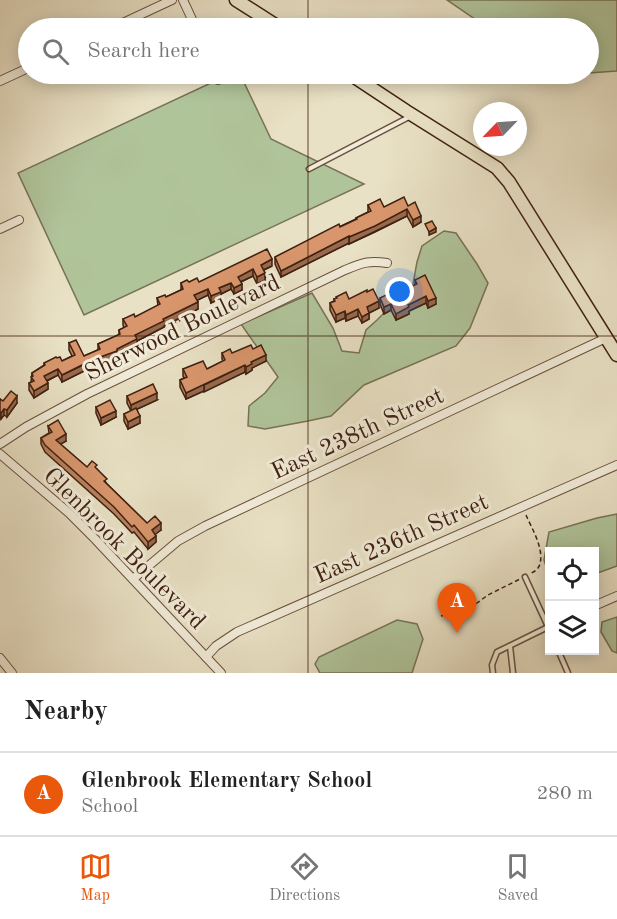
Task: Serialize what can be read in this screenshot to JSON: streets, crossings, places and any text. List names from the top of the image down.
{
  "streets": {
    "street": [
      "Sherwood Boulevard",
      "East 238th Street",
      "East 236th Street",
      "Glenbrook Boulevard"
    ]
  },
  "crossings": [
    ["East 238th Street", "Glenbrook Boulevard"],
    ["East 236th Street", "Glenbrook Boulevard"]
  ],
  "north": "bottom left",
  "page": {
    "search": "Search here",
    "pins": "A",
    "heading": "Nearby",
    "list": [
      {
        "mark": "A",
        "name": "Glenbrook Elementary School",
        "note": "School",
        "value": "280 m"
      }
    ],
    "nav": ["Map", "Directions", "Saved"]
  }
}
